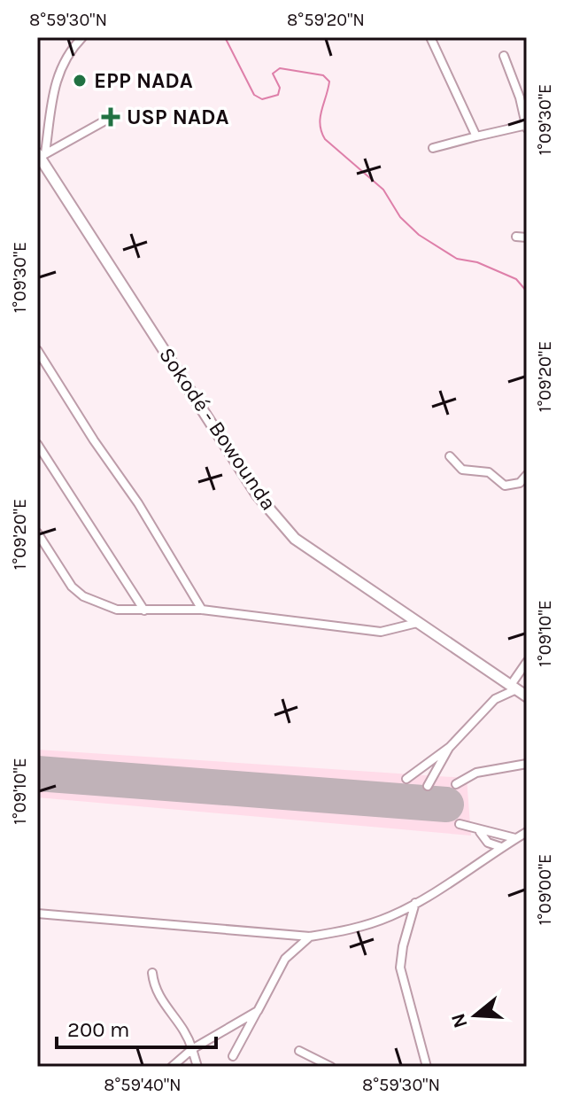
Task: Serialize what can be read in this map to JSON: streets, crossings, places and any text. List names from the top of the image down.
{
  "streets": {
    "main road": ["Sokodé - Bowounda"]
  },
  "places": {
    "other": ["EPP NADA"],
    "health": ["USP NADA"]
  },
  "scale_bar": "200 m",
  "north": "left",
  "coordinates": [
    "8°59'30\"N",
    "8°59'20\"N",
    "1°09'30\"E",
    "1°09'20\"E",
    "1°09'10\"E",
    "1°09'00\"E",
    "8°59'40\"N"
  ]
}
